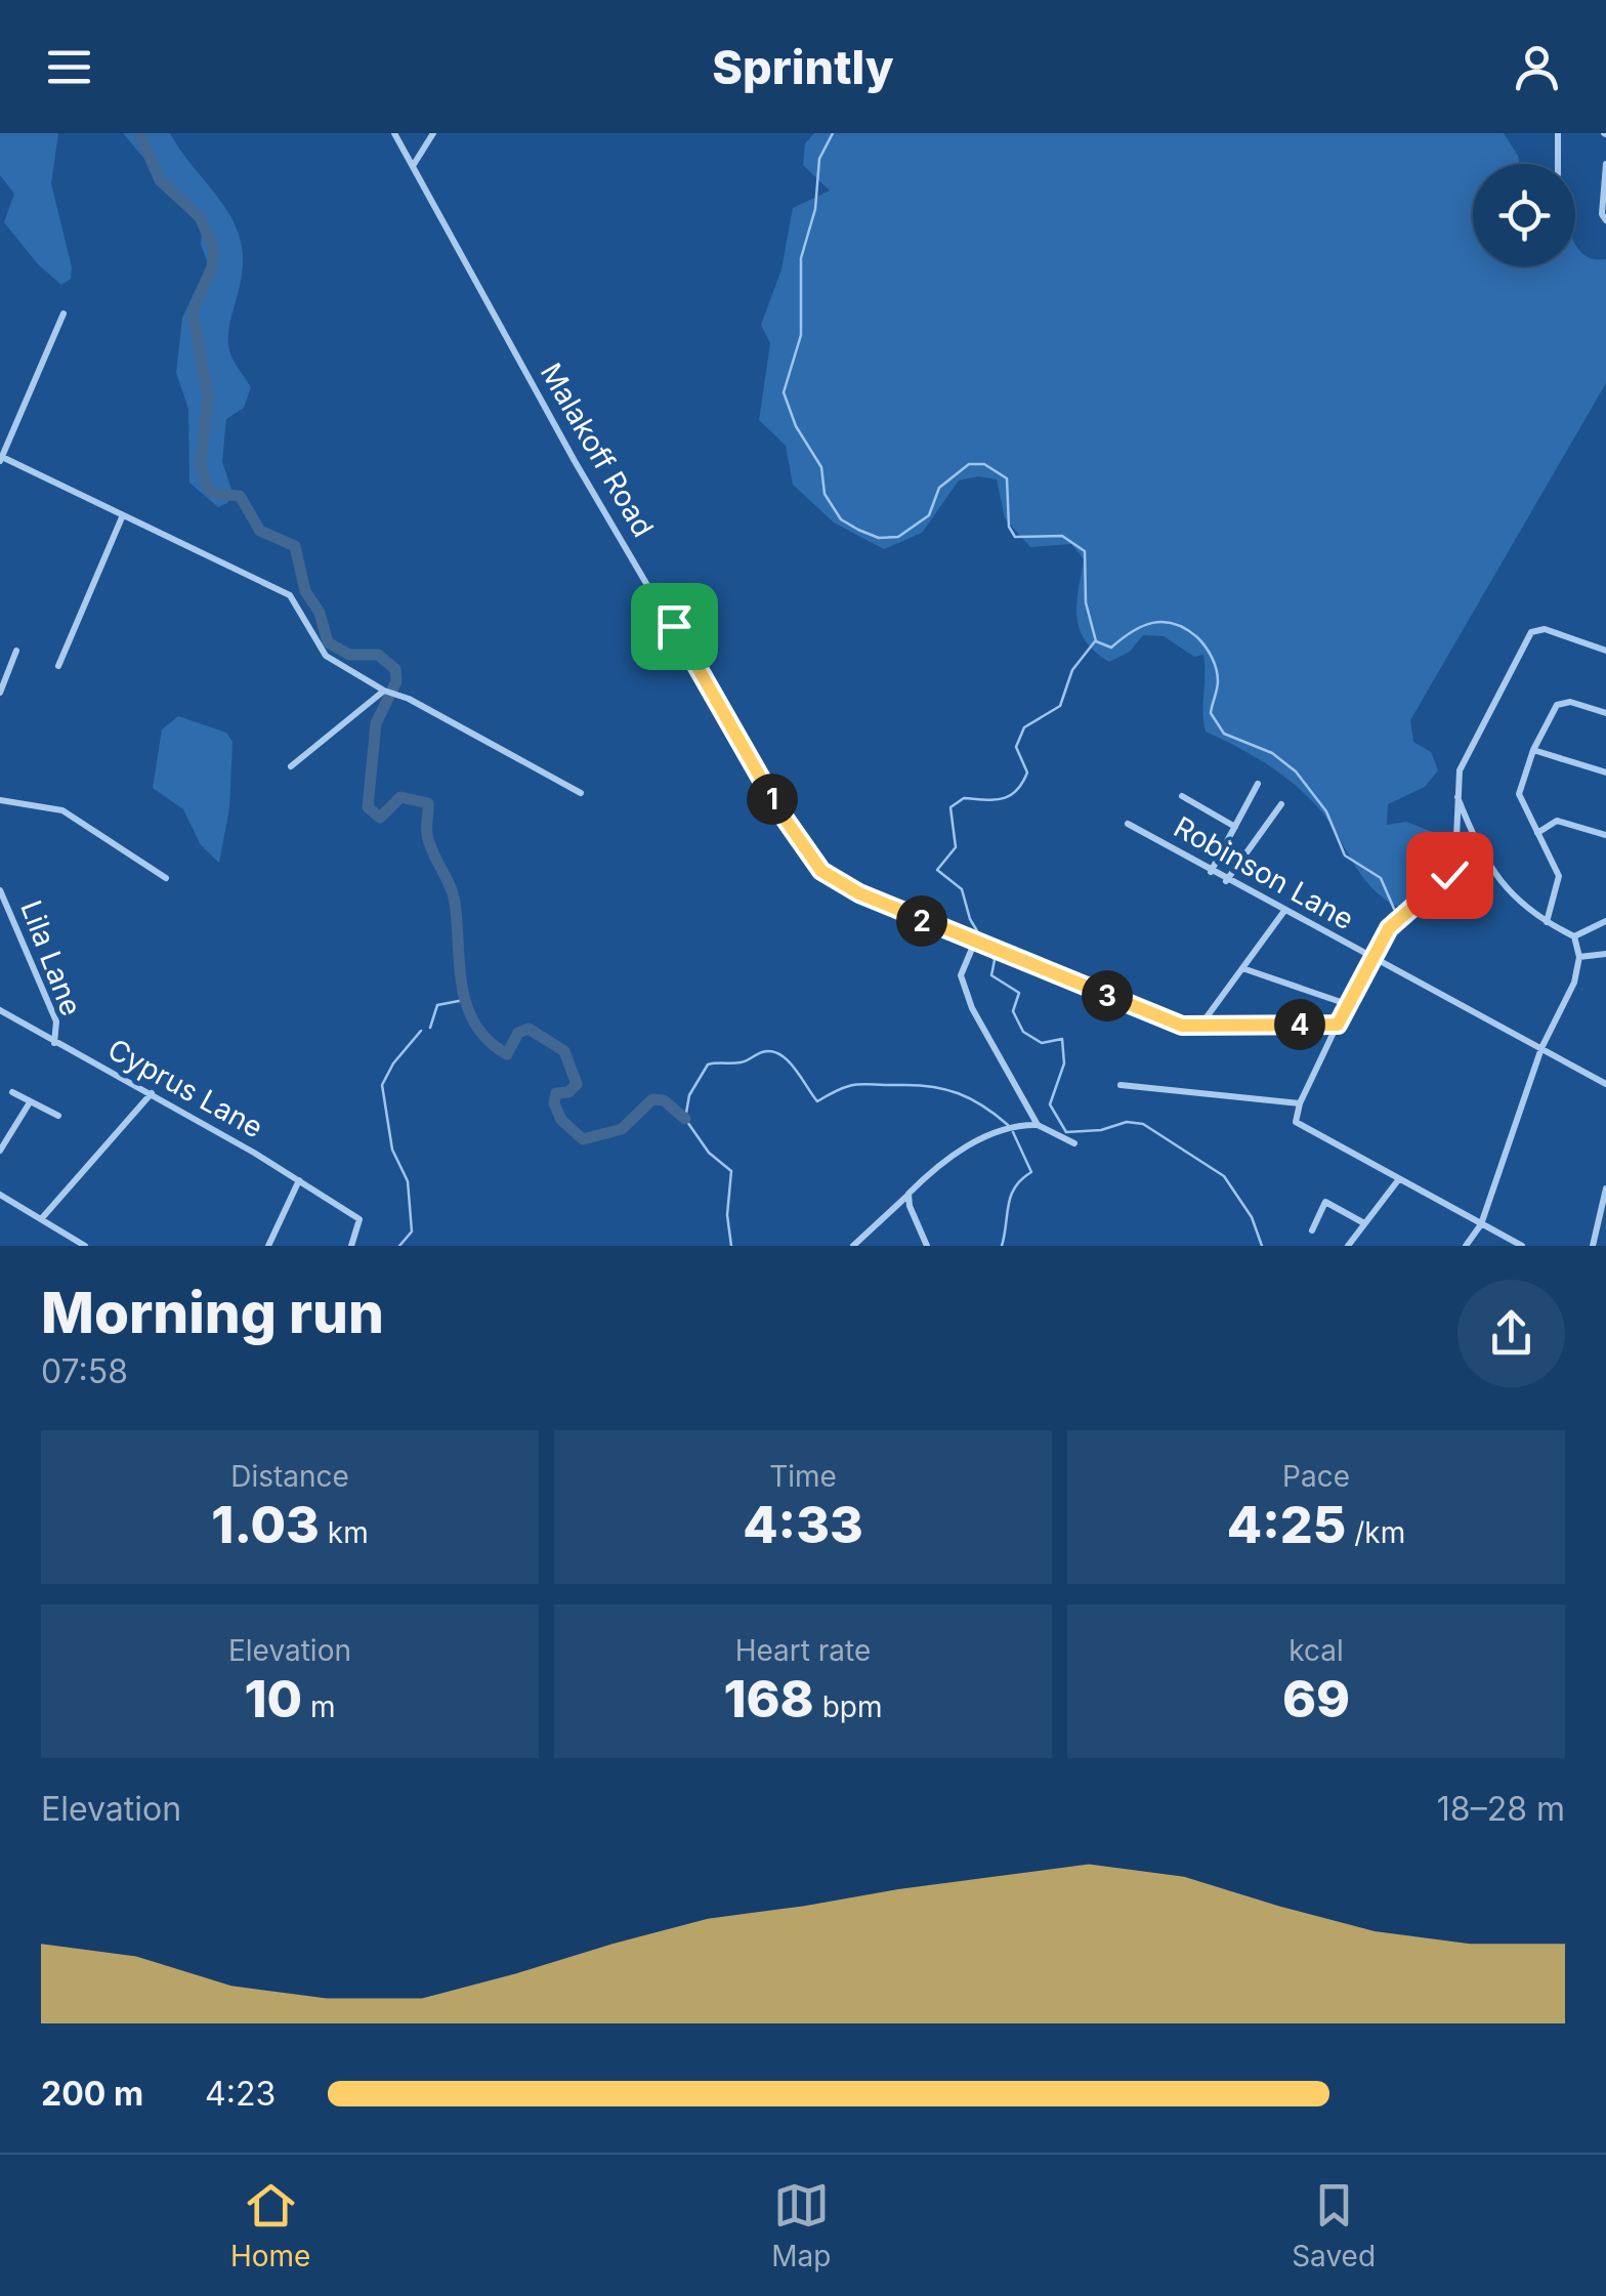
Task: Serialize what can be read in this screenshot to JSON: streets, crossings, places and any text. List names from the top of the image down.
{
  "streets": {
    "street": [
      "Malakoff Road",
      "Robinson Lane",
      "Lila Lane",
      "Cyprus Lane"
    ]
  },
  "crossings": [
    ["Lila Lane", "Cyprus Lane"]
  ],
  "page": {
    "header": "Sprintly",
    "pins": [
      "1",
      "2",
      "3",
      "4"
    ],
    "heading": ["Morning run", "07:58"],
    "stats": [
      ["Distance", "1.03 km"],
      ["Time", "4:33"],
      ["Pace", "4:25 /km"],
      ["Elevation", "10 m"],
      ["Heart rate", "168 bpm"],
      ["kcal", "69"]
    ],
    "chart": ["Elevation", "18–28 m"],
    "list": [
      {
        "name": "200 m",
        "note": "4:23"
      }
    ],
    "tabs": ["Home", "Map", "Saved"]
  }
}
